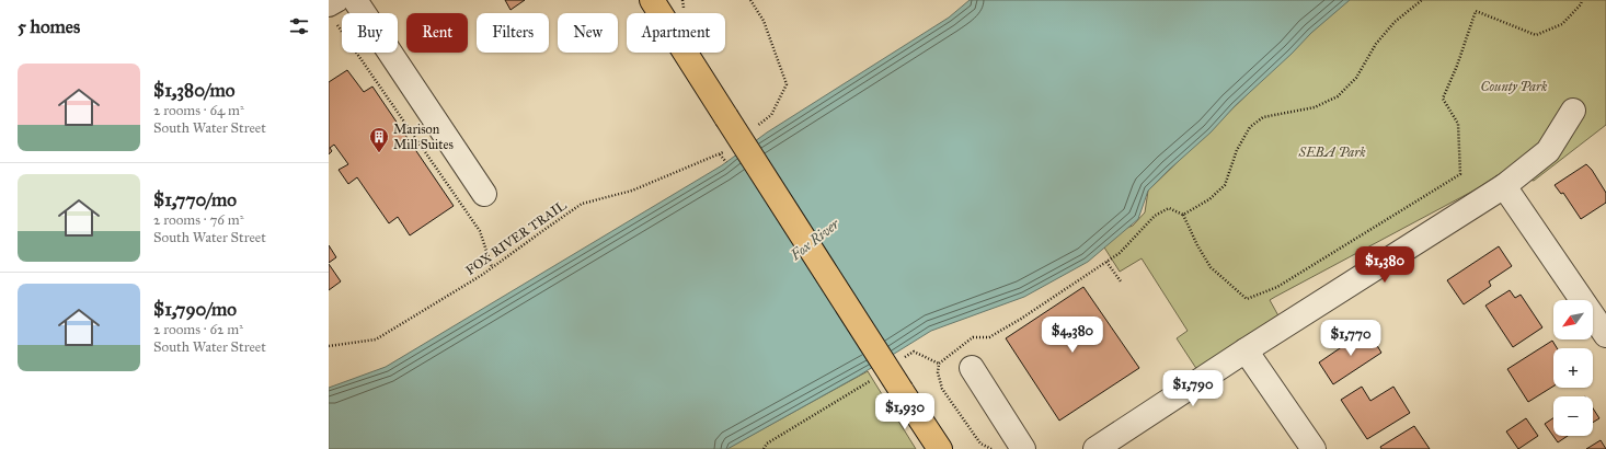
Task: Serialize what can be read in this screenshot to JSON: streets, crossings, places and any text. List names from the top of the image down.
{
  "streets": {
    "path": ["FOX RIVER TRAIL"]
  },
  "water": ["Fox River"],
  "parks": ["County Park", "SEBA Park"],
  "places": {
    "building": ["Marison Mill Suites"]
  },
  "north": "bottom left",
  "page": {
    "heading": "5 homes",
    "chip": [
      "Buy",
      "Rent",
      "Filters",
      "New",
      "Apartment"
    ],
    "list": [
      {
        "name": "$1,380/mo",
        "note": "2 rooms · 64 m² · South Water Street"
      },
      {
        "name": "$1,770/mo",
        "note": "2 rooms · 76 m² · South Water Street"
      },
      {
        "name": "$1,790/mo",
        "note": "2 rooms · 62 m² · South Water Street"
      }
    ],
    "price": [
      "$1,380",
      "$4,380",
      "$1,770",
      "$1,790",
      "$1,930"
    ],
    "map_buttons": ["+", "−"]
  }
}
